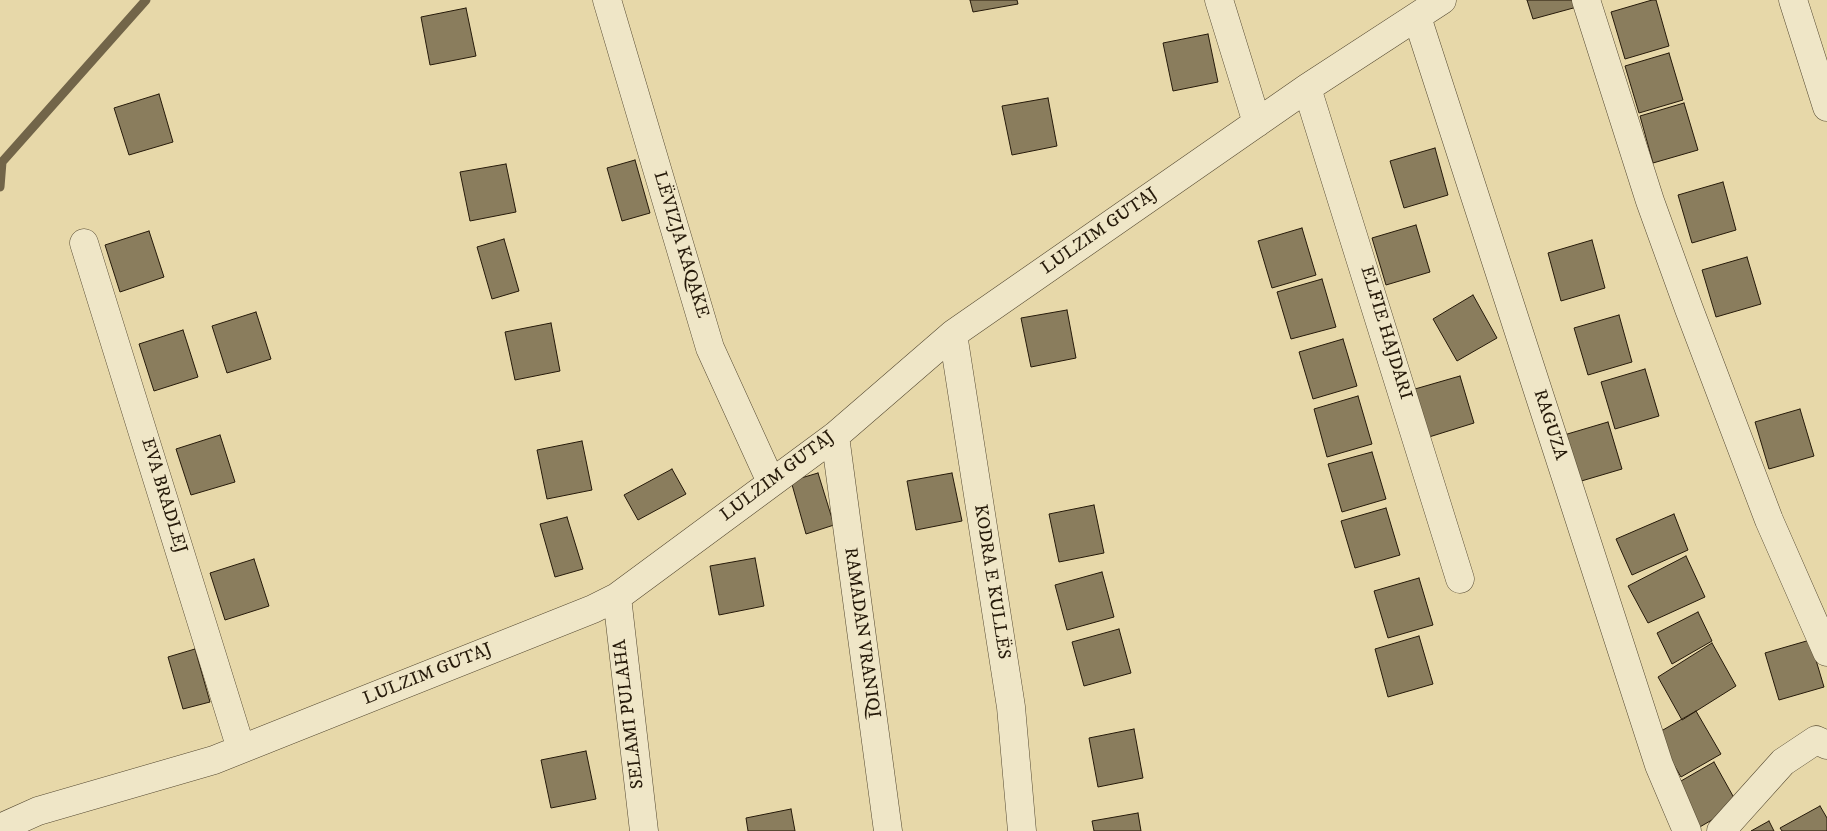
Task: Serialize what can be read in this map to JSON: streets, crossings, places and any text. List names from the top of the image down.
{
  "streets": {
    "street": [
      "LULZIM GUTAJ",
      "LËVIZJA KAQAKE",
      "ELFIE HAJDARI",
      "RAGUZA",
      "EVA BRADLEJ",
      "KODRA E KULLËS",
      "RAMADAN VRANIQI",
      "SELAMI PULAHA"
    ]
  },
  "crossings": [
    ["LULZIM GUTAJ", "LËVIZJA KAQAKE"],
    ["LULZIM GUTAJ", "ELFIE HAJDARI"],
    ["LULZIM GUTAJ", "RAGUZA"],
    ["LULZIM GUTAJ", "EVA BRADLEJ"],
    ["LULZIM GUTAJ", "KODRA E KULLËS"],
    ["LULZIM GUTAJ", "RAMADAN VRANIQI"],
    ["LULZIM GUTAJ", "SELAMI PULAHA"]
  ]
}
